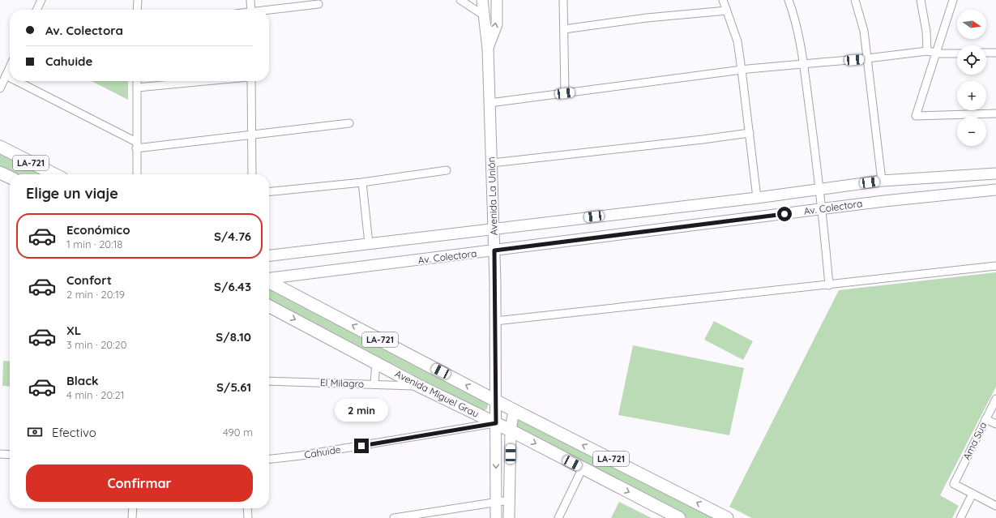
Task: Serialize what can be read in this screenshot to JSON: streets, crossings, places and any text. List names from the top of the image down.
{
  "streets": {
    "main road": ["LA-721", "Avenida Miguel Grau"],
    "street": [
      "Avenida La Unión",
      "Av. Colectora",
      "El Milagro",
      "Ama Sua",
      "Cahuide"
    ]
  },
  "crossings": [
    ["LA-721", "Avenida La Unión"],
    ["Avenida La Unión", "Av. Colectora"],
    ["Avenida La Unión", "Avenida Miguel Grau"],
    ["Avenida La Unión", "Cahuide"],
    ["El Milagro", "Avenida Miguel Grau"],
    ["Avenida Miguel Grau", "Cahuide"]
  ],
  "north": "right",
  "page": {
    "map_buttons": ["+", "−"],
    "banner": ["Av. Colectora", "Cahuide"],
    "heading": "Elige un viaje",
    "list": [
      {
        "name": "Económico",
        "note": "1 min · 20:18",
        "value": "S/4.76"
      },
      {
        "name": "Confort",
        "note": "2 min · 20:19",
        "value": "S/6.43"
      },
      {
        "name": "XL",
        "note": "3 min · 20:20",
        "value": "S/8.10"
      },
      {
        "name": "Black",
        "note": "4 min · 20:21",
        "value": "S/5.61"
      }
    ],
    "bubble": "2 min",
    "pay": ["Efectivo", "490 m"],
    "buttons": "Confirmar"
  }
}
